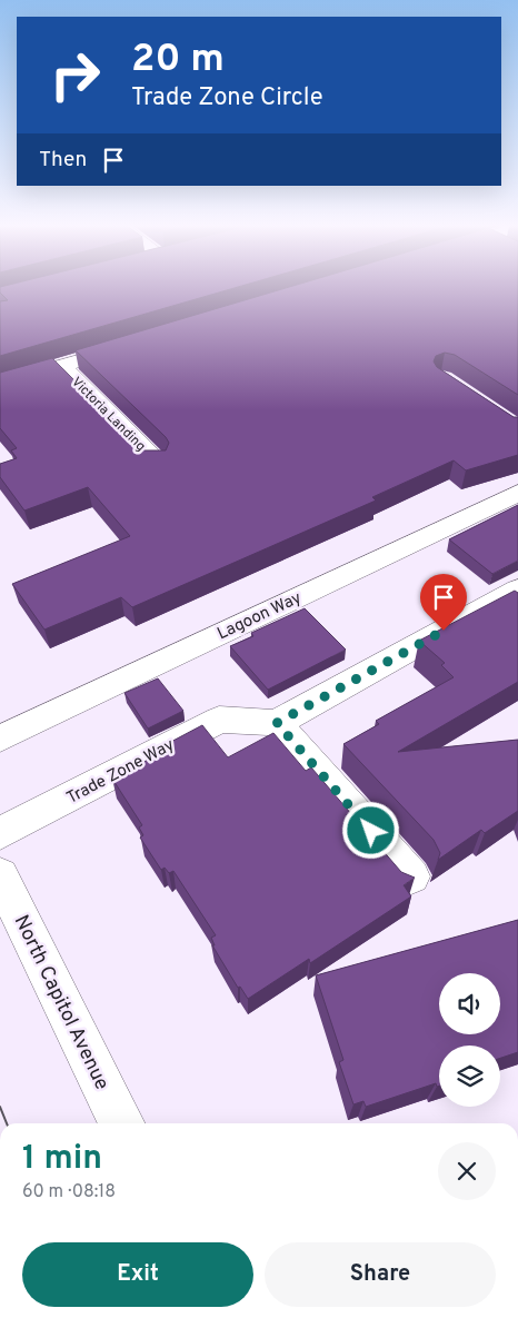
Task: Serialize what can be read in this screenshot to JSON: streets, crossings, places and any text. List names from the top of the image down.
{
  "streets": {
    "street": [
      "Victoria Landing",
      "Lagoon Way",
      "Trade Zone Way",
      "North Capitol Avenue"
    ]
  },
  "page": {
    "turn": ["20 m", "Trade Zone Circle"],
    "then": "Then",
    "heading": ["1 min", "60 m · 08:18"],
    "buttons": ["Exit", "Share"]
  }
}
